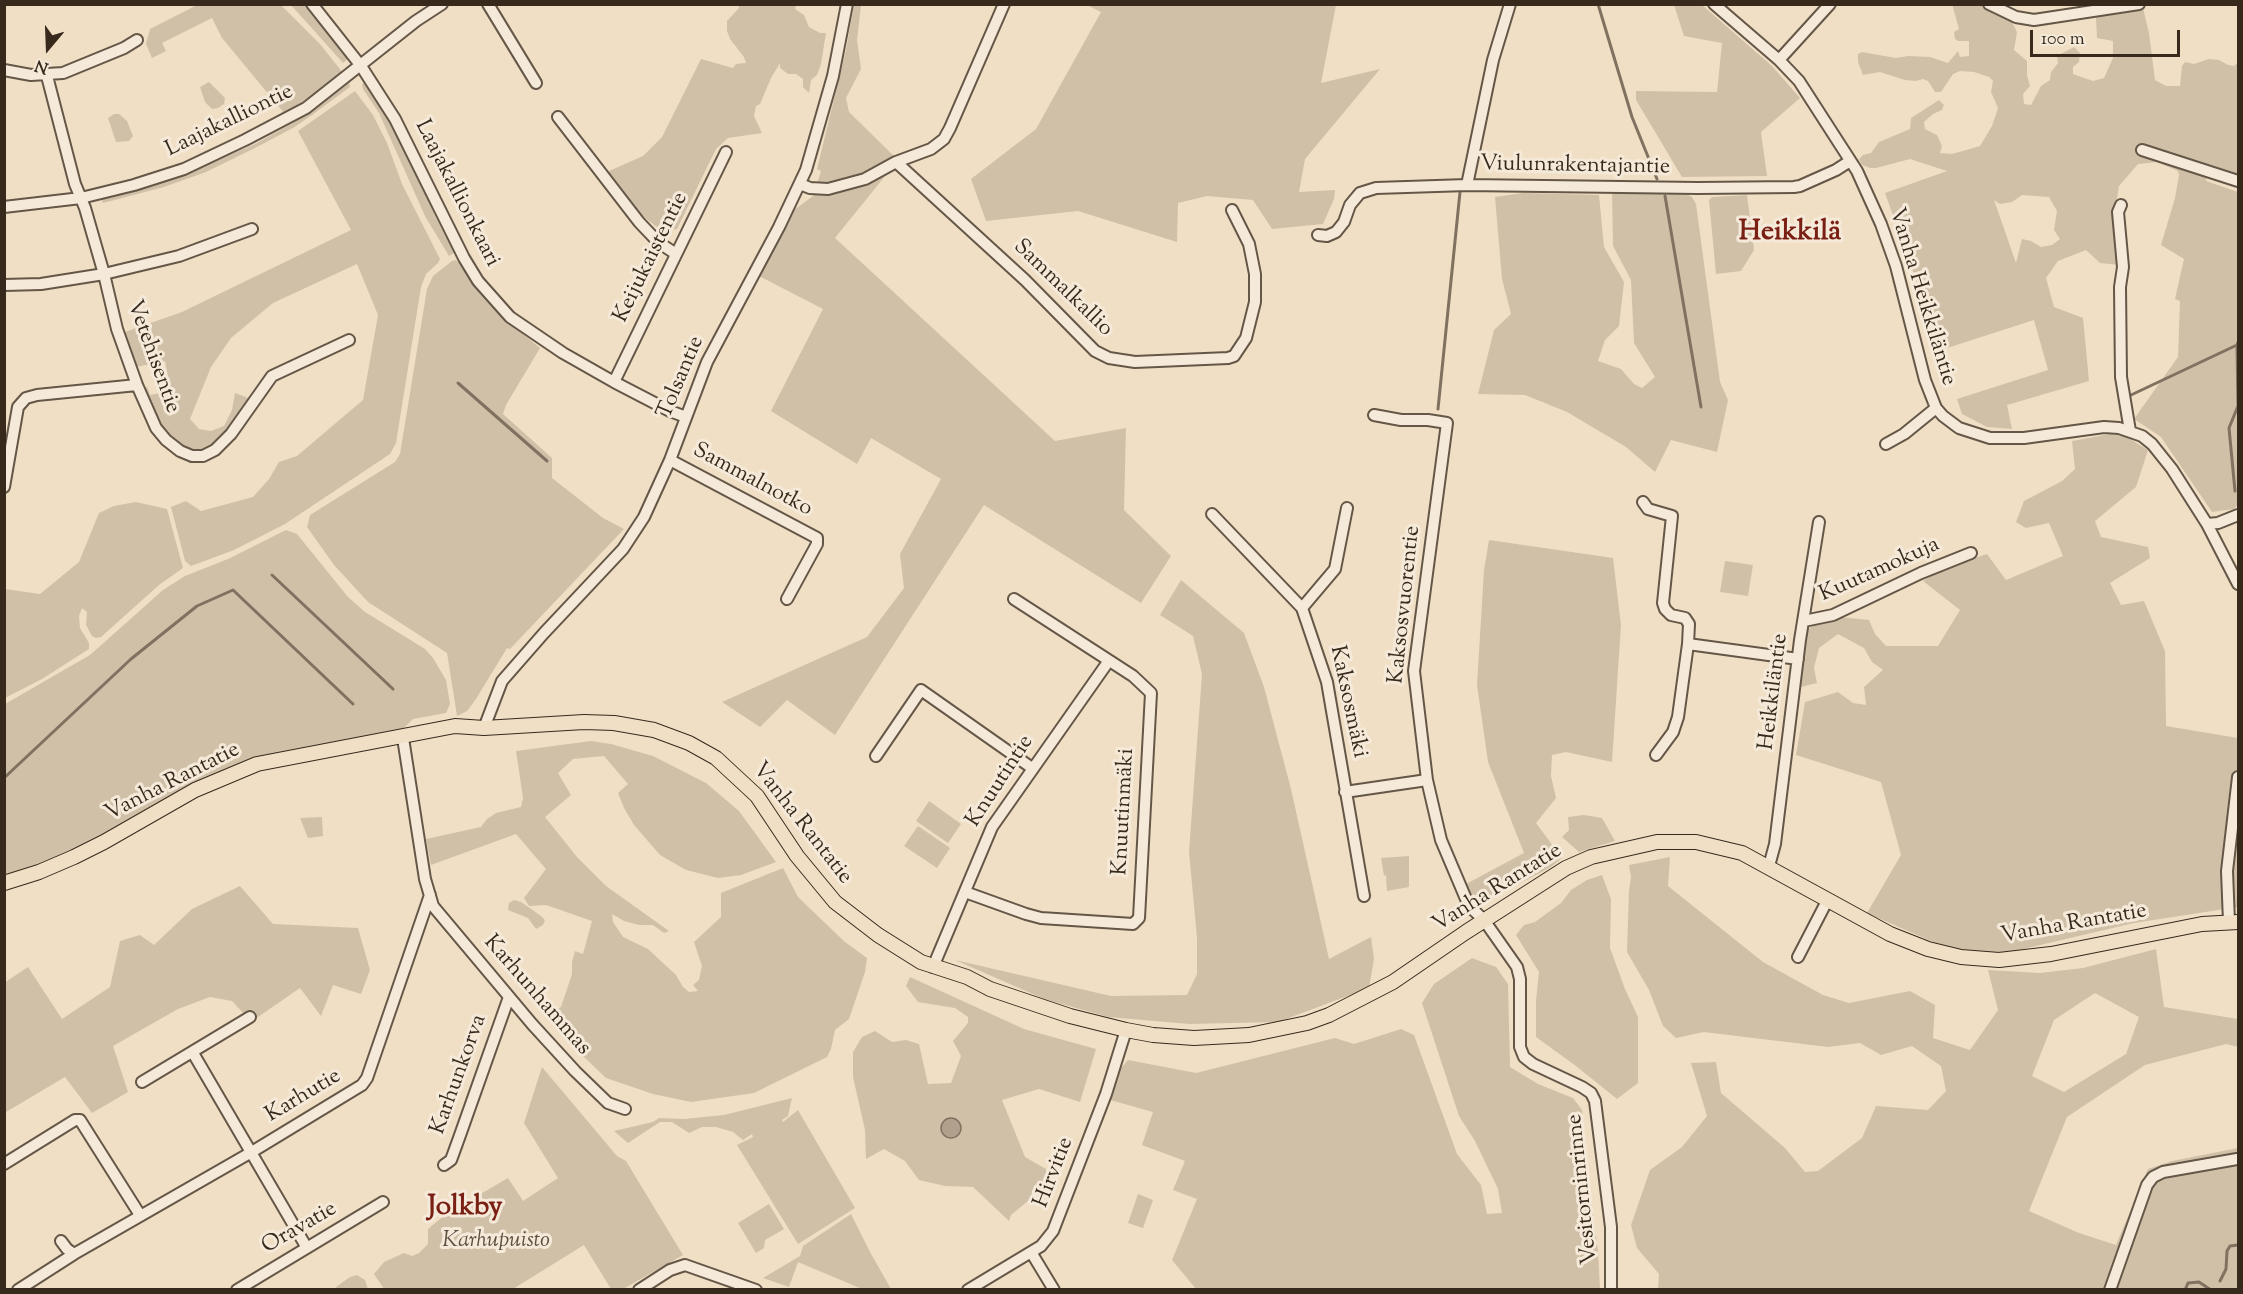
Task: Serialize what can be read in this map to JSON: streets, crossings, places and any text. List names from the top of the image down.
{
  "streets": {
    "main road": ["Vanha Rantatie"],
    "street": [
      "Laajakalliontie",
      "Viulunrakentajantie",
      "Laajakallionkaari",
      "Keijukaistentie",
      "Sammalkallio",
      "Vanha Heikkiläntie",
      "Vetehisentie",
      "Tolsantie",
      "Sammalnotko",
      "Kuutamokuja",
      "Kaksosvuorentie",
      "Heikkiläntie",
      "Kaksosmäki",
      "Knuutintie",
      "Knuutinmäki",
      "Karhunhammas",
      "Karhunkorva",
      "Karhutie",
      "Hirvitie",
      "Vesitorninrinne",
      "Oravatie"
    ]
  },
  "crossings": [
    ["Laajakalliontie", "Laajakallionkaari"],
    ["Laajakalliontie", "Vetehisentie"],
    ["Viulunrakentajantie", "Vanha Heikkiläntie"],
    ["Laajakallionkaari", "Keijukaistentie"],
    ["Laajakallionkaari", "Tolsantie"],
    ["Tolsantie", "Sammalnotko"],
    ["Tolsantie", "Vanha Rantatie"],
    ["Kuutamokuja", "Heikkiläntie"],
    ["Kaksosvuorentie", "Kaksosmäki"],
    ["Kaksosvuorentie", "Vanha Rantatie"],
    ["Kaksosvuorentie", "Vesitorninrinne"],
    ["Heikkiläntie", "Vanha Rantatie"],
    ["Knuutintie", "Vanha Rantatie"],
    ["Knuutintie", "Knuutinmäki"],
    ["Vanha Rantatie", "Hirvitie"],
    ["Vanha Rantatie", "Vesitorninrinne"],
    ["Karhunhammas", "Karhunkorva"],
    ["Karhunhammas", "Karhutie"]
  ],
  "districts": ["Heikkilä", "Jolkby"],
  "parks": ["Karhupuisto"],
  "scale_bar": "100 m",
  "north": "bottom"
}
